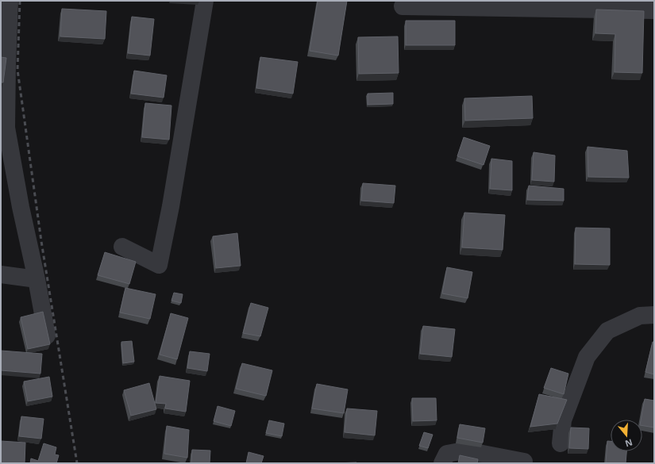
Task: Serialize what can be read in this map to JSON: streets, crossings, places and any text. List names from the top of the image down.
{
  "north": "bottom"
}
